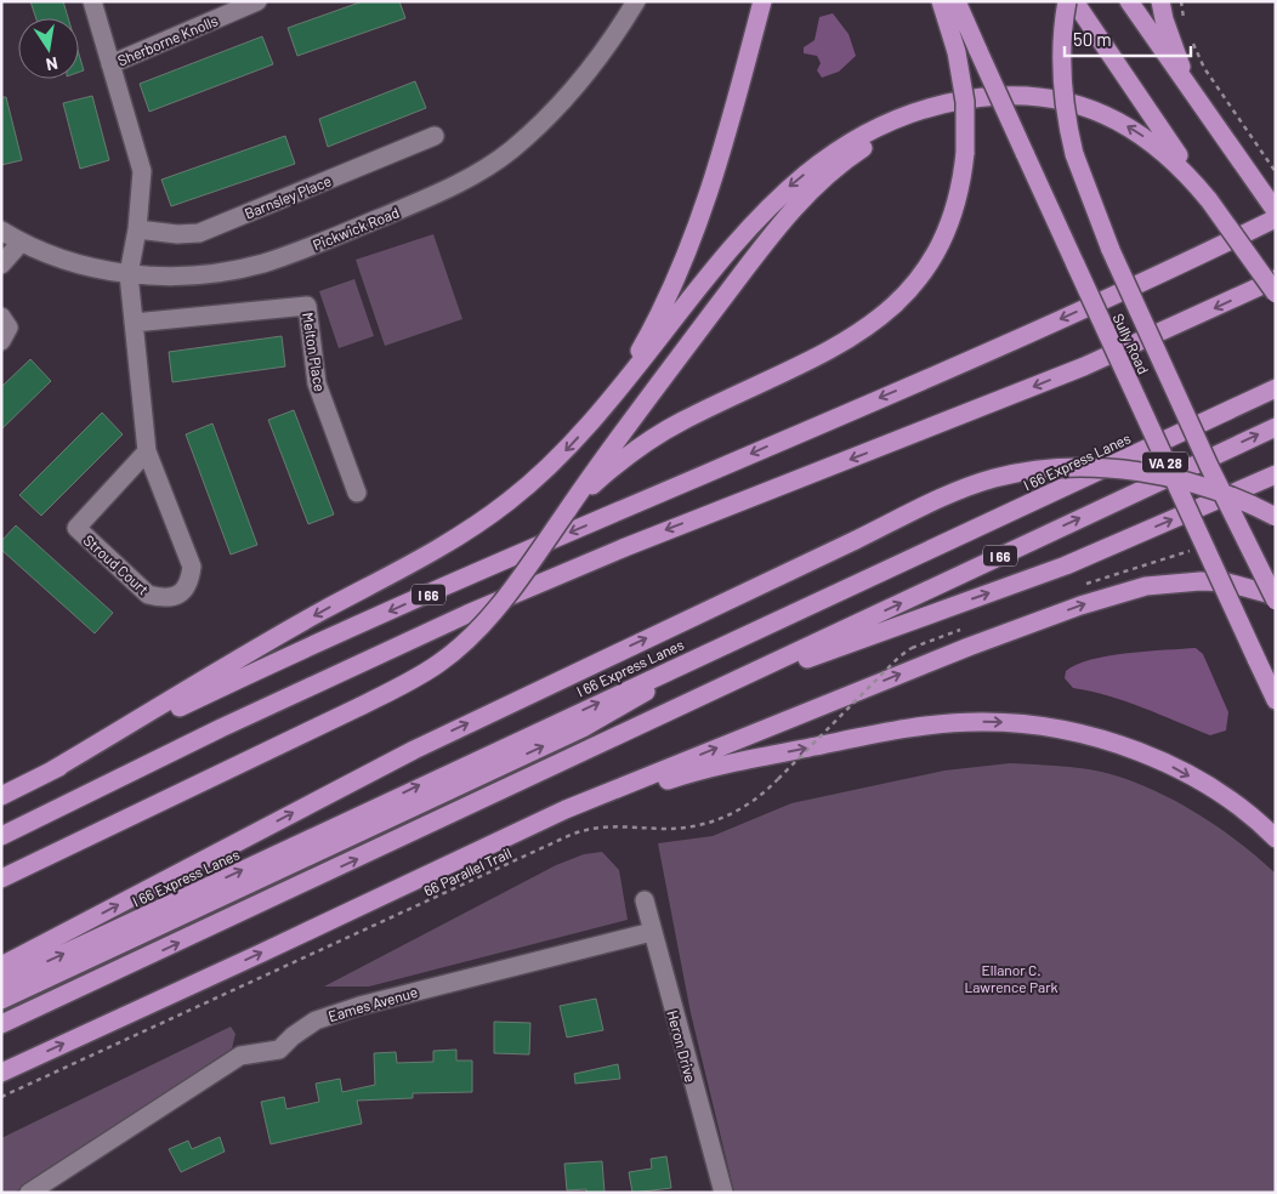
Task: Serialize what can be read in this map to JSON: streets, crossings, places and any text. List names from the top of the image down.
{
  "streets": {
    "highway": [
      "Sully Road",
      "I 66 Express Lanes",
      "VA 28",
      "I 66"
    ],
    "street": [
      "Sherborne Knolls",
      "Barnsley Place",
      "Pickwick Road",
      "Melton Place",
      "Stroud Court",
      "Eames Avenue",
      "Heron Drive"
    ],
    "path": ["66 Parallel Trail"]
  },
  "crossings": [
    ["Sherborne Knolls", "Barnsley Place"],
    ["Sherborne Knolls", "Pickwick Road"],
    ["Sherborne Knolls", "Stroud Court"],
    ["Pickwick Road", "Stroud Court"],
    ["Melton Place", "Stroud Court"],
    ["Eames Avenue", "Heron Drive"]
  ],
  "parks": ["Ellanor C. Lawrence Park"],
  "scale_bar": "50 m",
  "north": "bottom"
}
